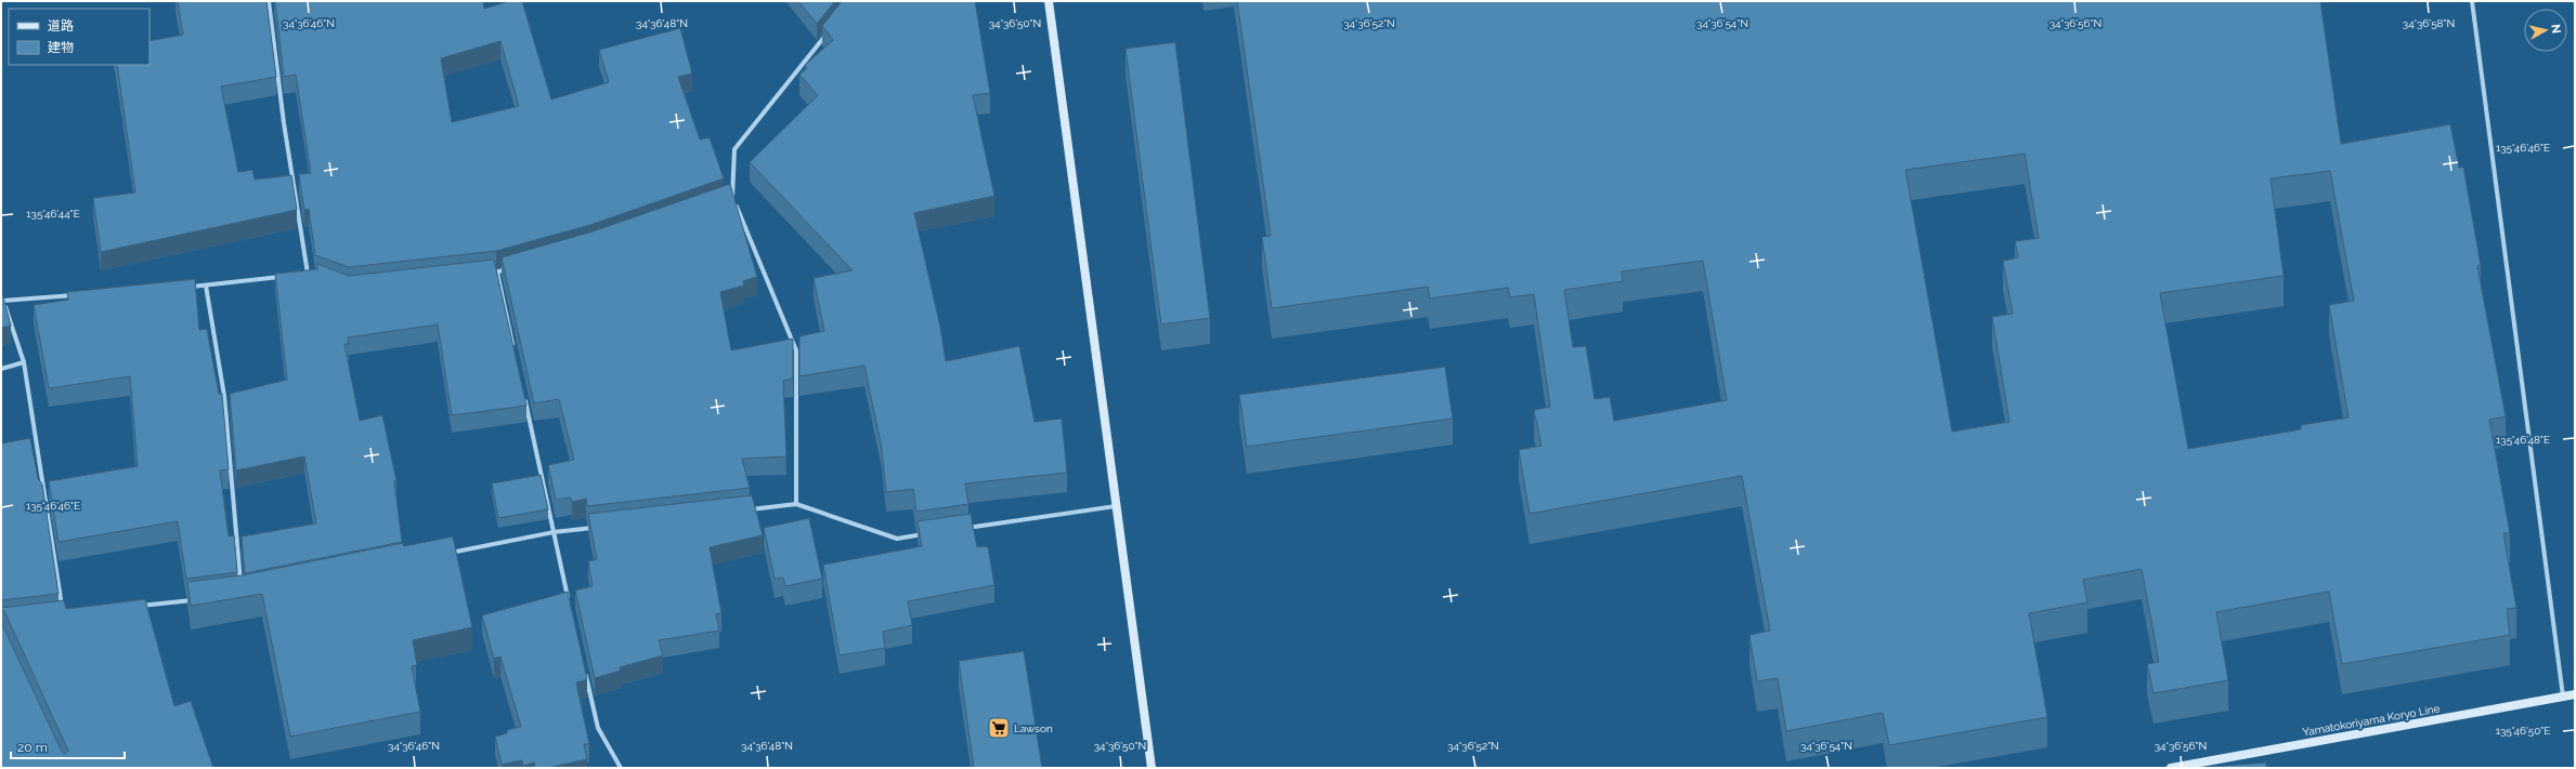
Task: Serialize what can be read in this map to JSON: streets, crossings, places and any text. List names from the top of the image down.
{
  "streets": {
    "street": ["Yamatokoriyama Koryo Line"]
  },
  "places": {
    "supermarket": ["Lawson"]
  },
  "legend": ["道路", "建物"],
  "scale_bar": "20 m",
  "north": "right",
  "coordinates": [
    "34°36'46\"N",
    "34°36'48\"N",
    "34°36'50\"N",
    "34°36'52\"N",
    "34°36'54\"N",
    "34°36'56\"N",
    "34°36'58\"N",
    "135°46'46\"E",
    "135°46'44\"E",
    "135°46'48\"E",
    "135°46'50\"E"
  ]
}
